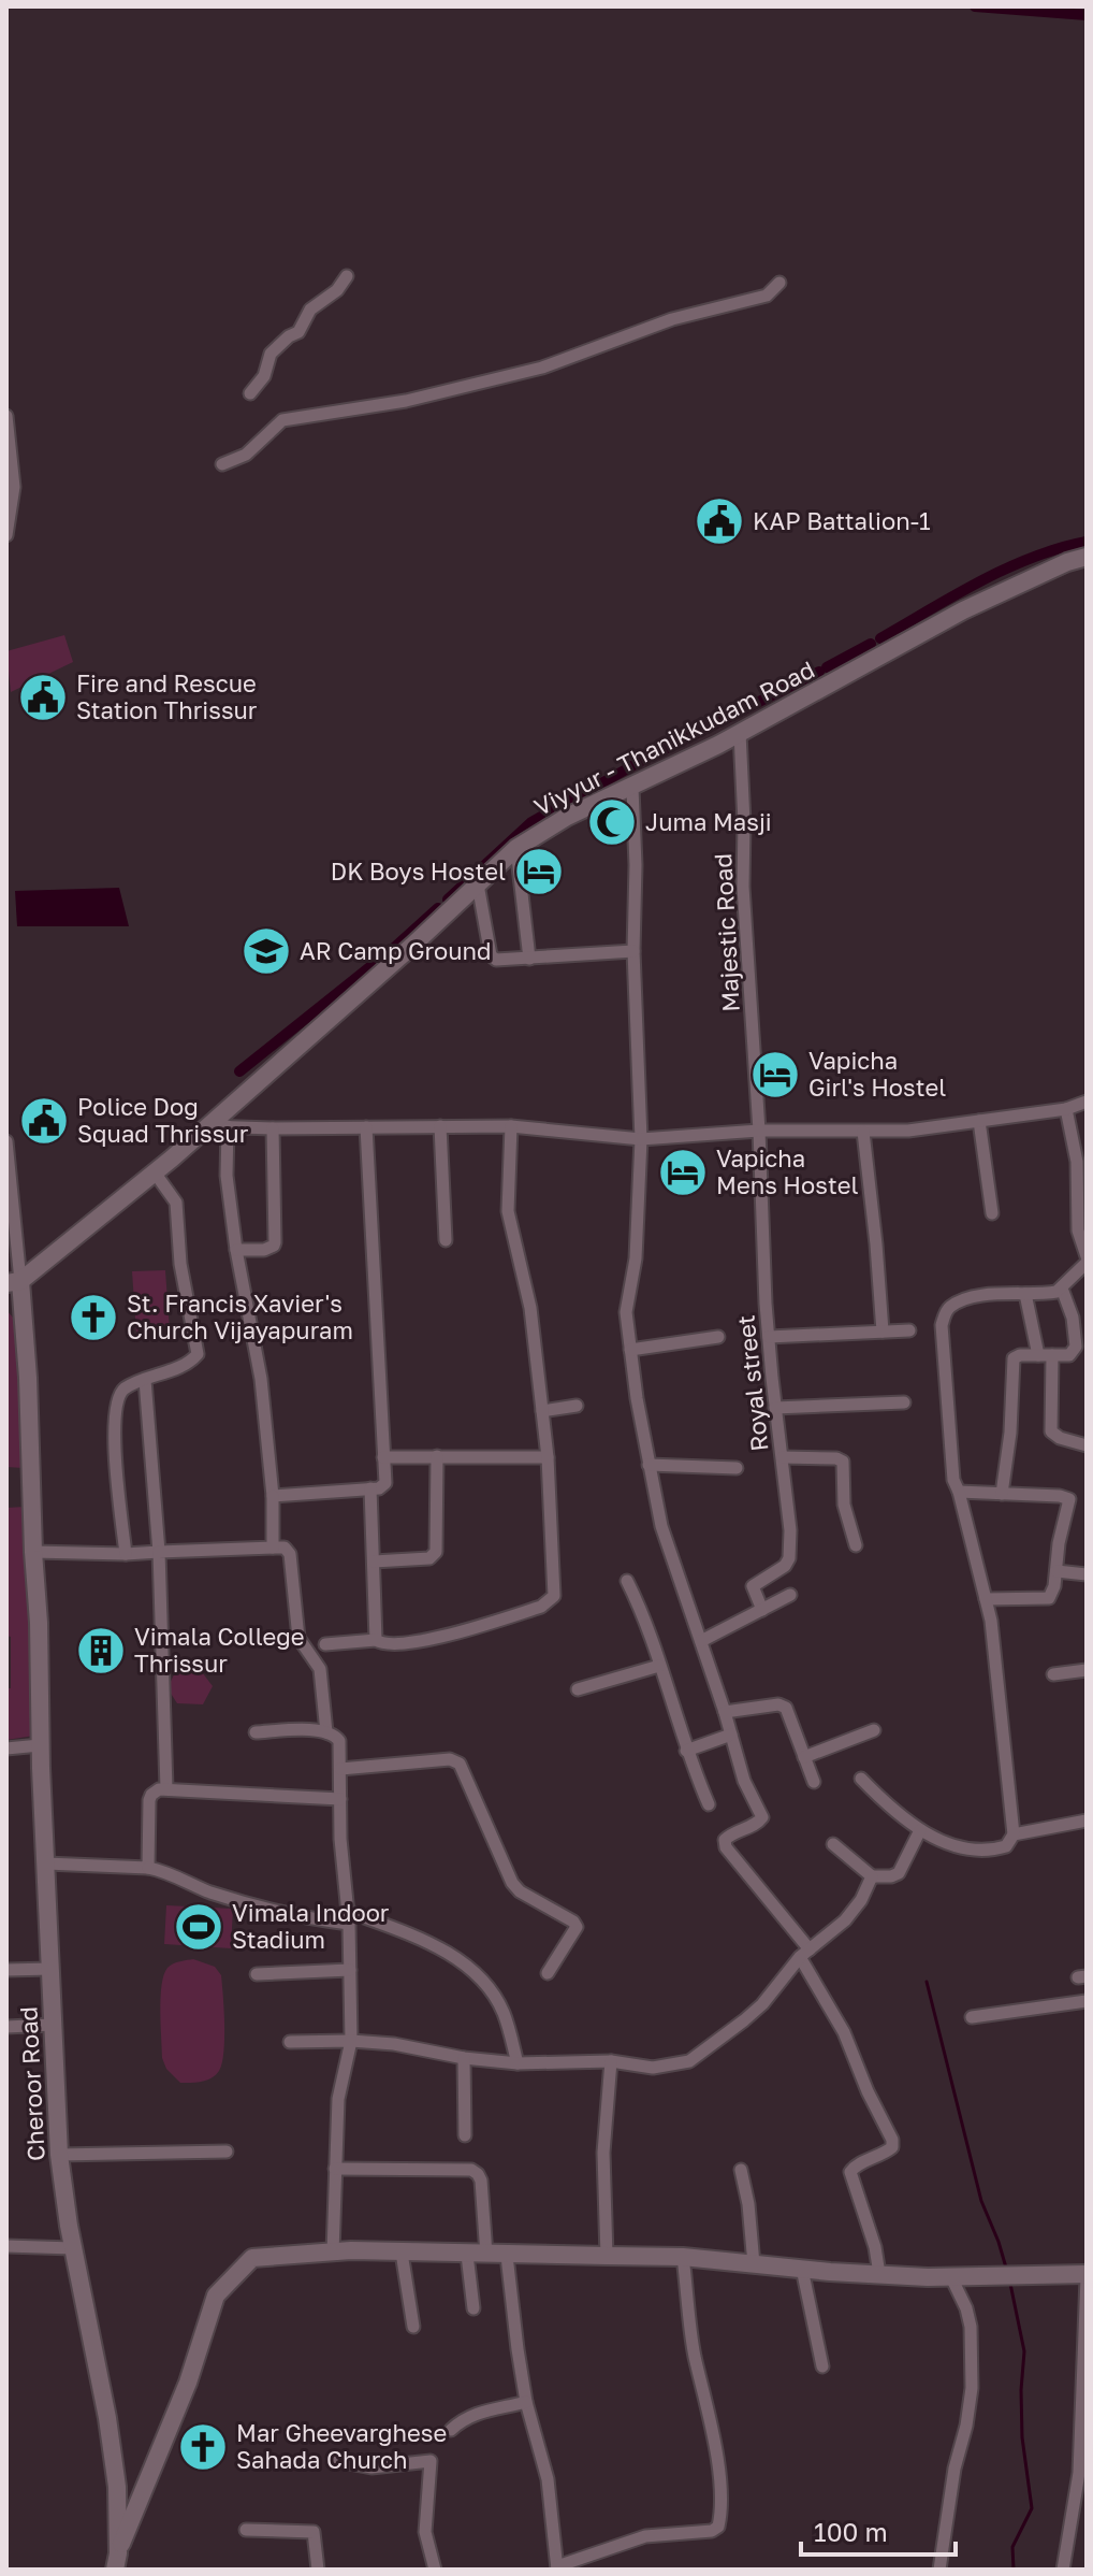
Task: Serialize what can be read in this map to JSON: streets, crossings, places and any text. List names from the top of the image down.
{
  "streets": {
    "main road": ["Viyyur - Thanikkudam Road", "Cheroor Road"],
    "street": ["Majestic Road", "Royal street"]
  },
  "crossings": [
    ["Viyyur - Thanikkudam Road", "Majestic Road"],
    ["Viyyur - Thanikkudam Road", "Cheroor Road"],
    ["Majestic Road", "Royal street"]
  ],
  "places": {
    "public building": ["KAP Battalion-1", "Fire and Rescue Station Thrissur", "Police Dog Squad Thrissur"],
    "mosque": ["Juma Masji"],
    "hotel": ["DK Boys Hostel", "Vapicha Girl's Hostel", "Vapicha Mens Hostel"],
    "school or university": ["AR Camp Ground"],
    "church": ["St. Francis Xavier's Church Vijayapuram", "Mar Gheevarghese Sahada Church"],
    "building": ["Vimala College Thrissur"],
    "sports": ["Vimala Indoor Stadium"]
  },
  "scale_bar": "100 m"
}
